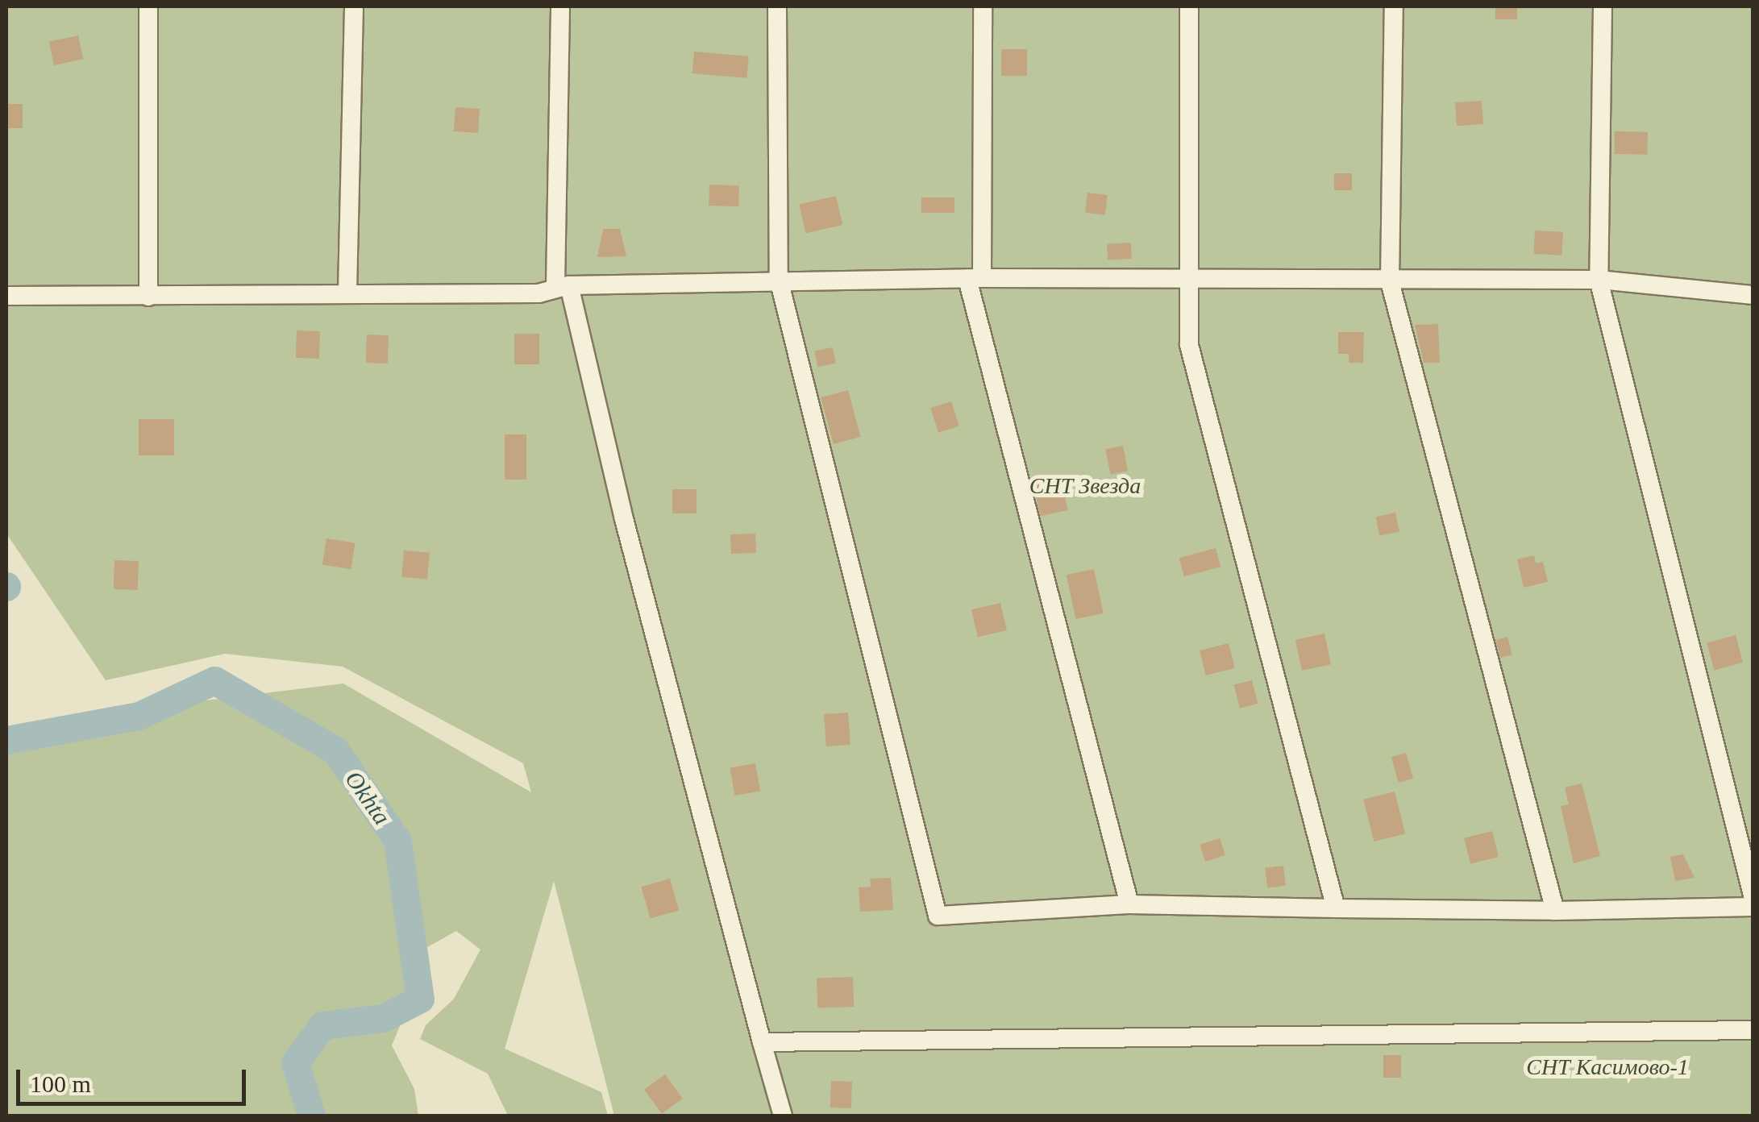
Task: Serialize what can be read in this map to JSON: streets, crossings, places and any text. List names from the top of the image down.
{
  "water": ["Okhta"],
  "parks": ["СНТ Звезда", "СНТ Касимово-1"],
  "scale_bar": "100 m"
}
